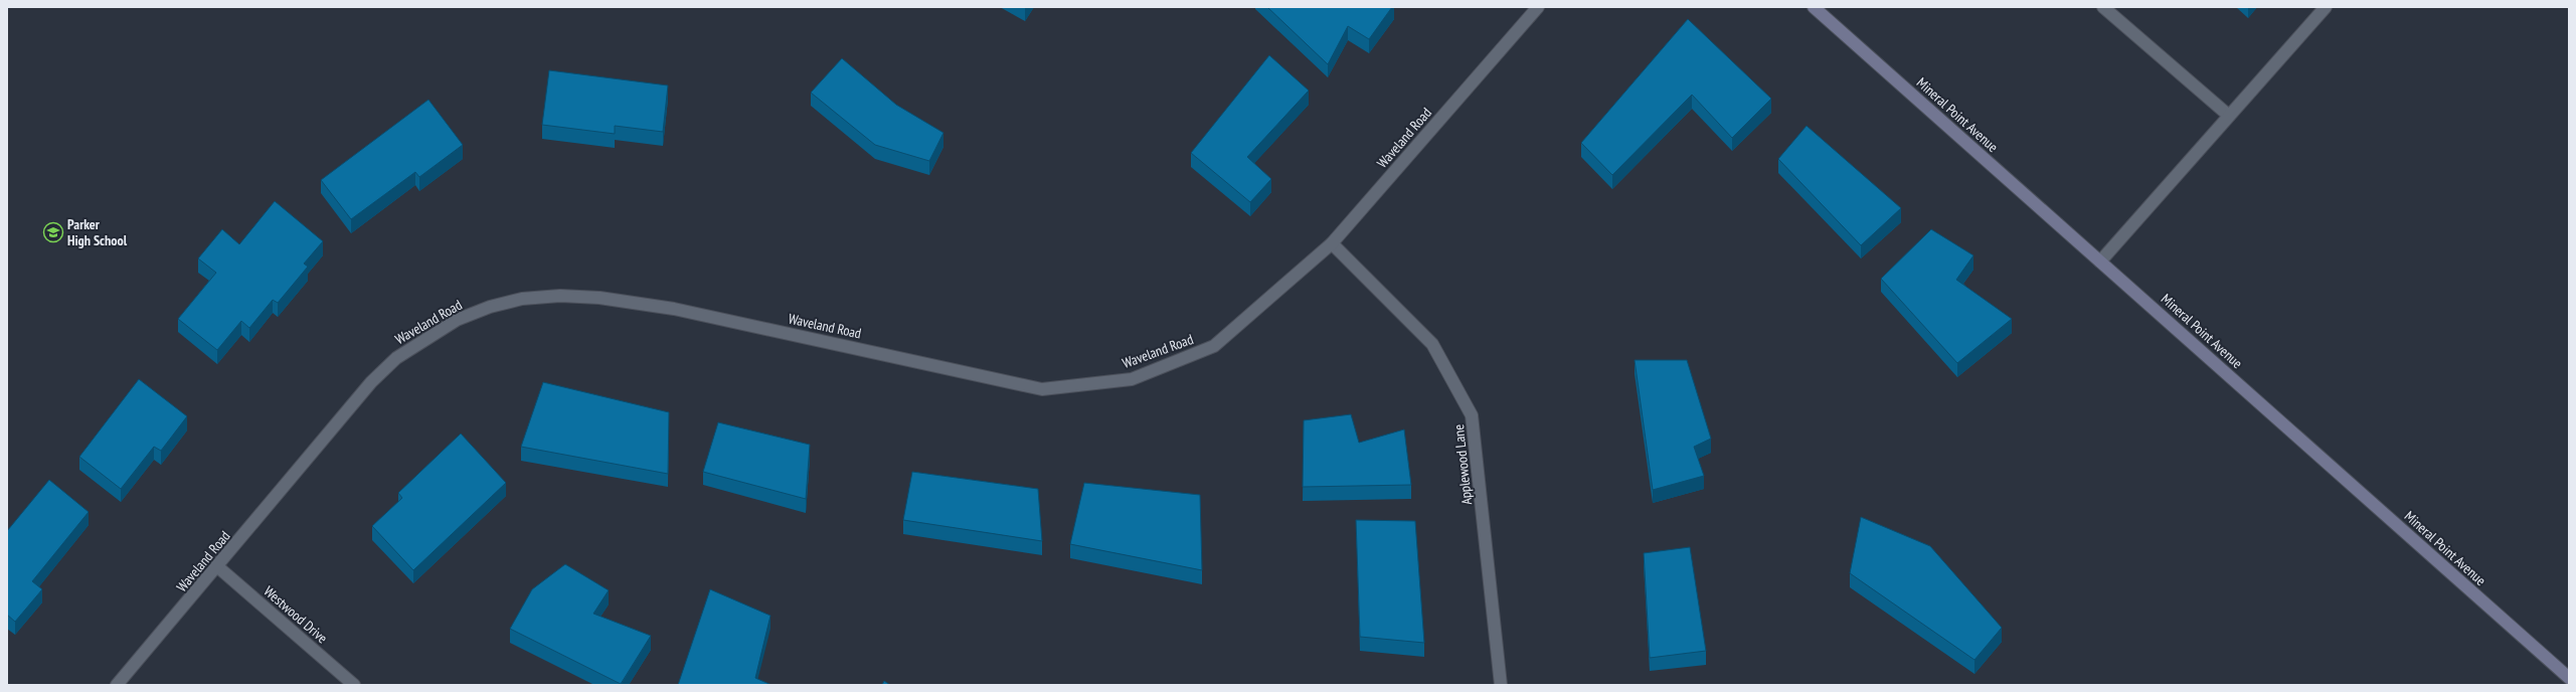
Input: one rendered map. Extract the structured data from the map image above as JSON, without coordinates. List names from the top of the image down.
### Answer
{
  "streets": {
    "street": [
      "Mineral Point Avenue",
      "Waveland Road",
      "Applewood Lane",
      "Westwood Drive"
    ]
  },
  "crossings": [
    ["Waveland Road", "Applewood Lane"],
    ["Waveland Road", "Westwood Drive"]
  ],
  "places": {
    "school or university": ["Parker High School"]
  }
}
